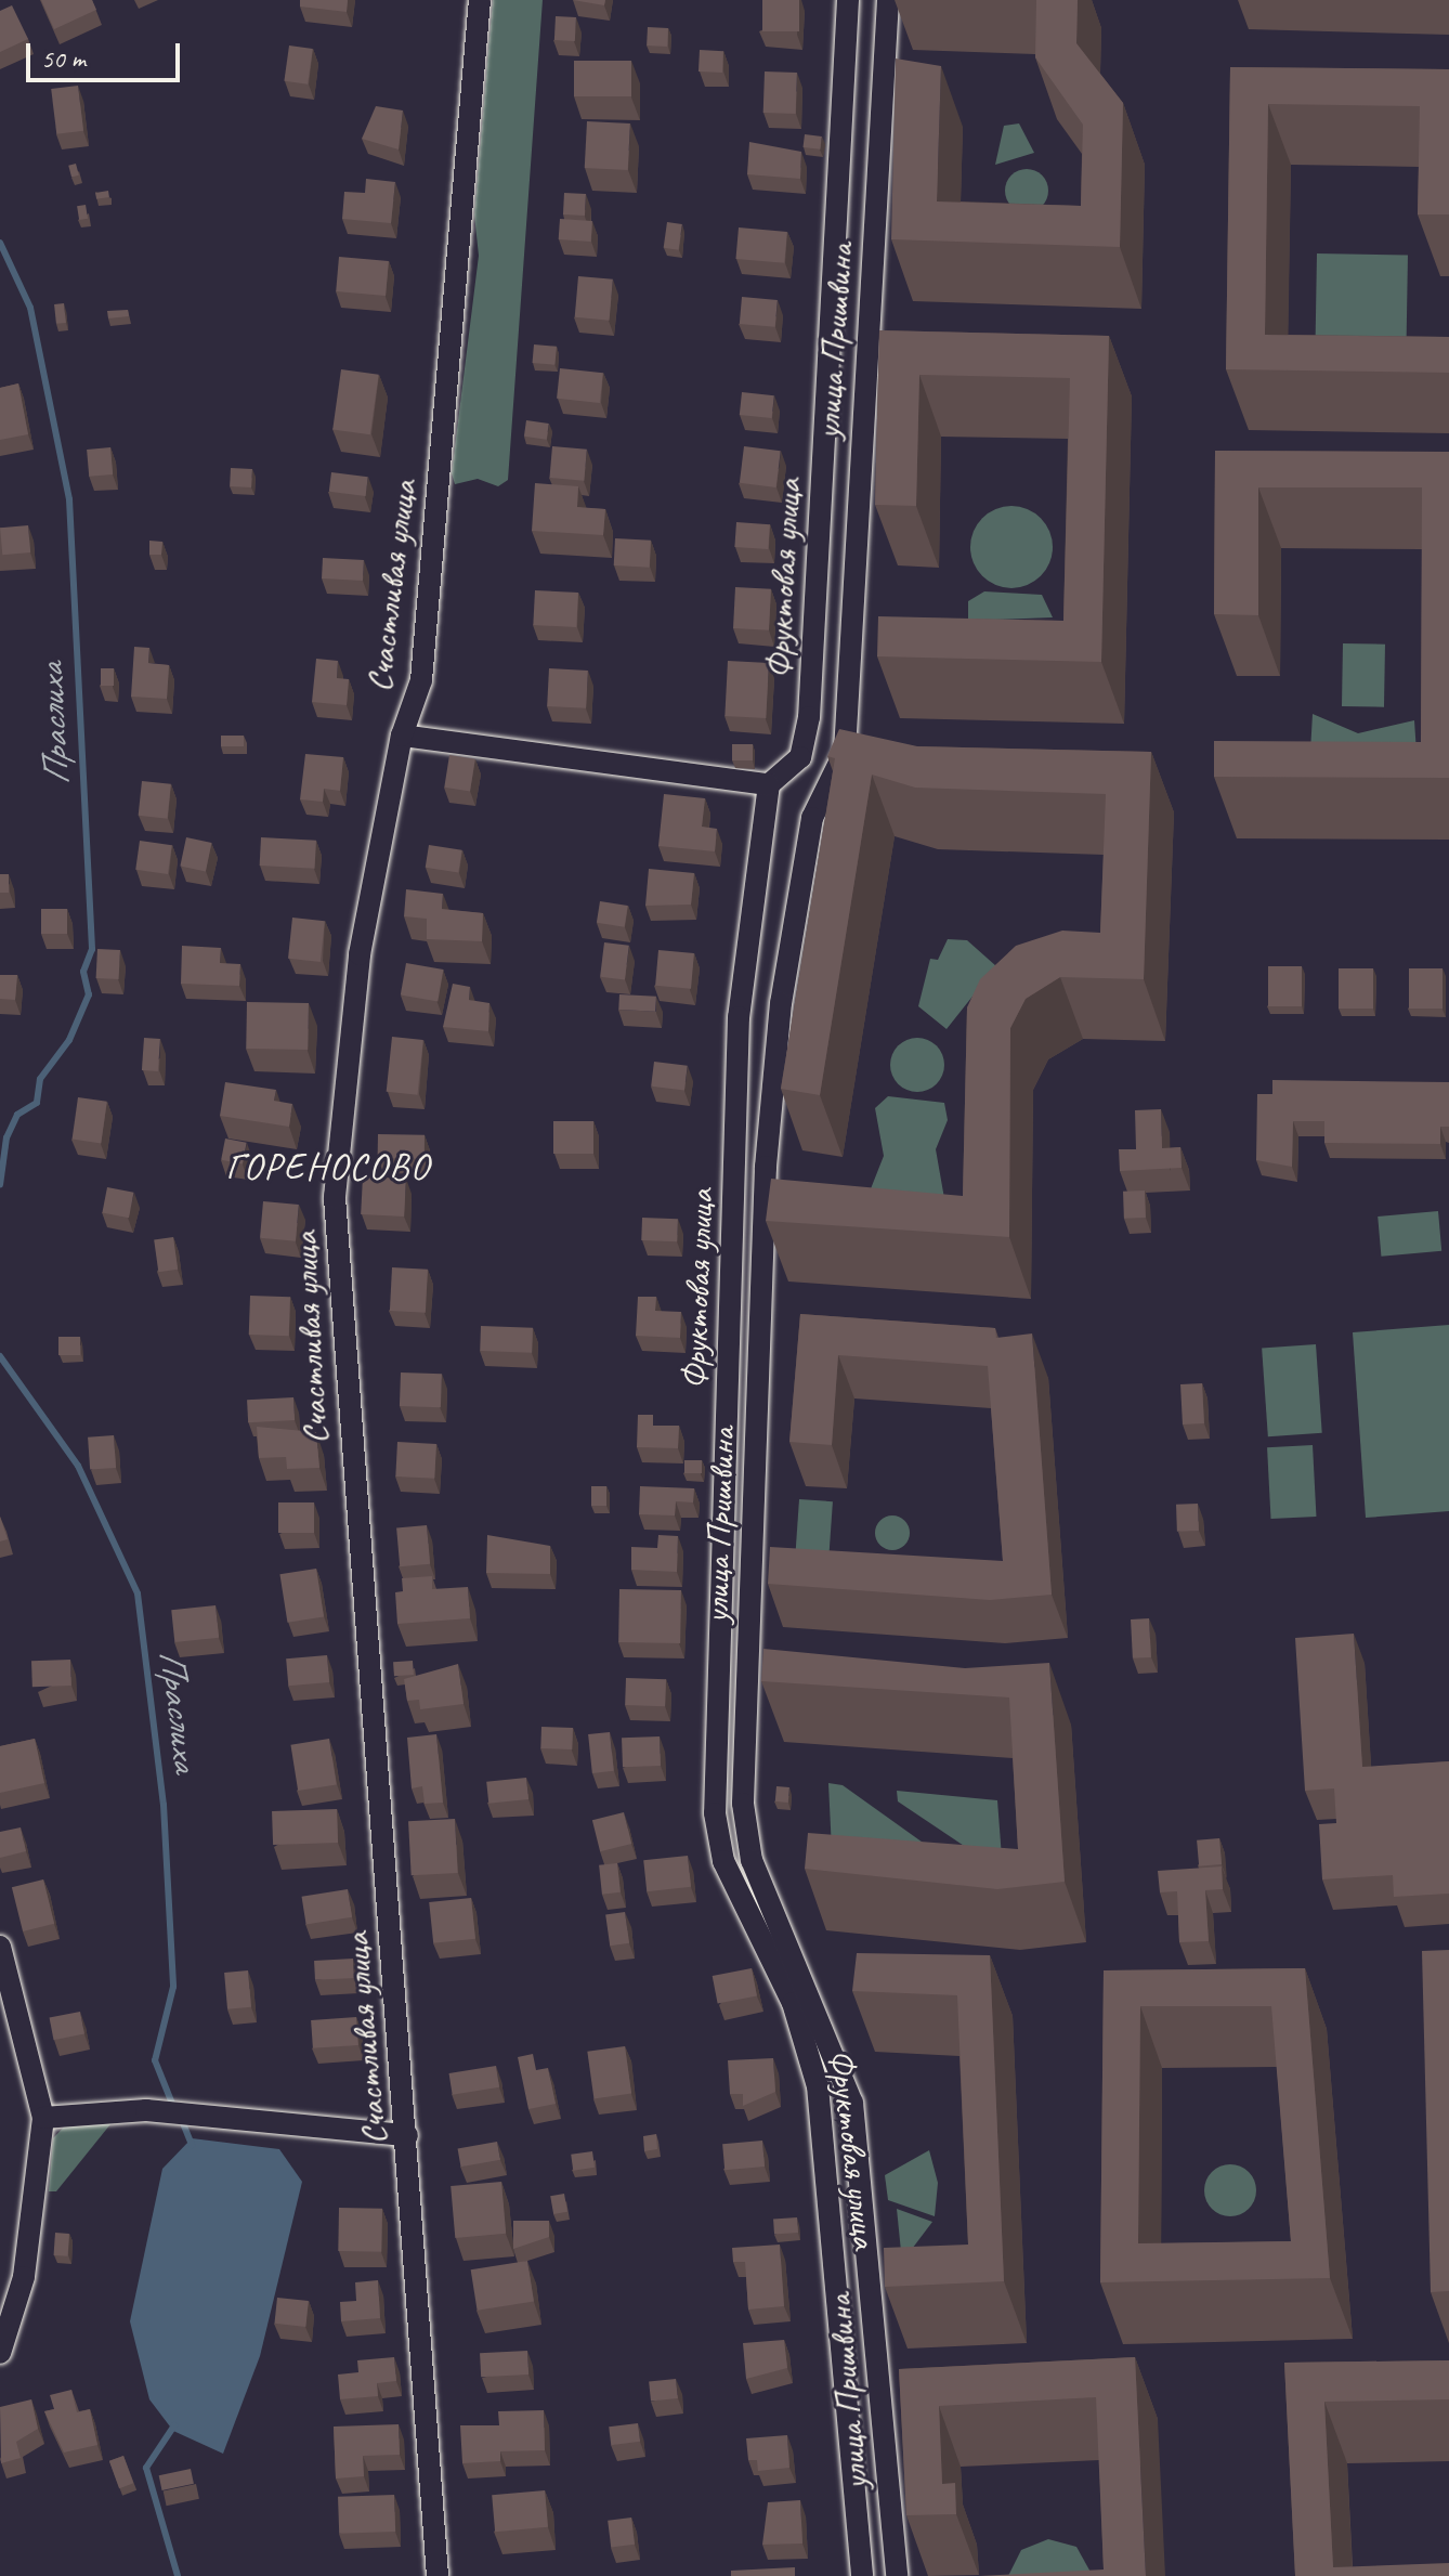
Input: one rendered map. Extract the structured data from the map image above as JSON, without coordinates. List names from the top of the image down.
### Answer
{
  "streets": {
    "street": ["улица Пришвина", "Фруктовая улица", "Счастливая улица"]
  },
  "districts": ["ГОРЕНОСОВО"],
  "water": ["Праслиха"],
  "scale_bar": "50 m"
}
